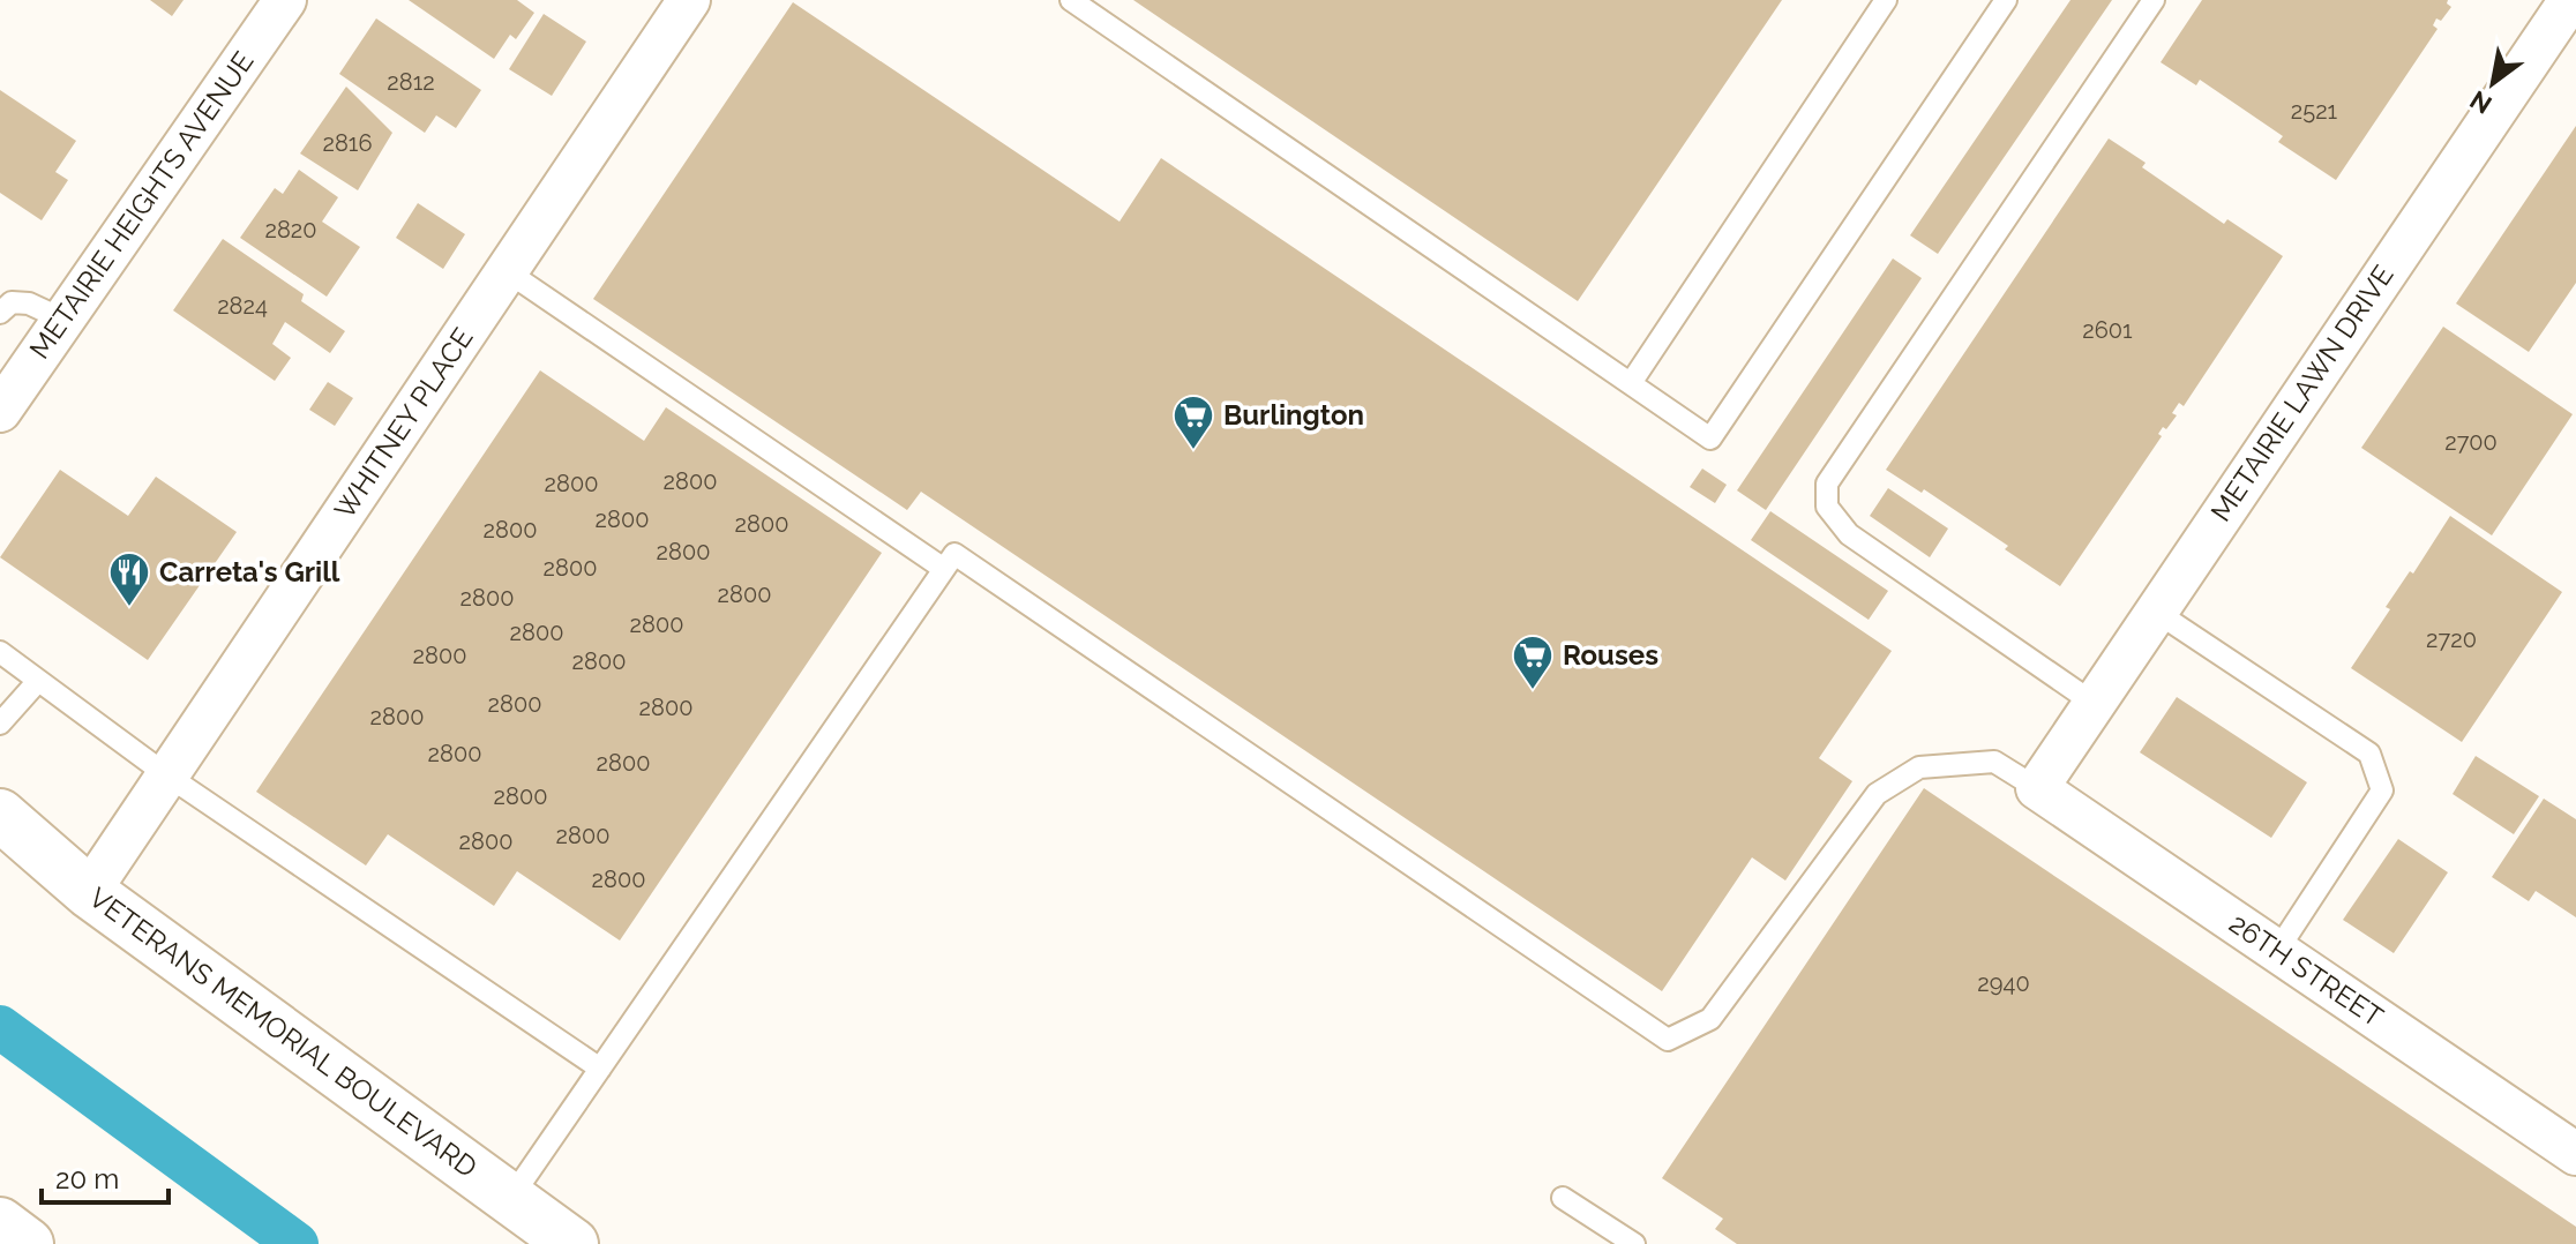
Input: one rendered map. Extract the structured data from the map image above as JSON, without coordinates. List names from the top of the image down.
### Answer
{
  "streets": {
    "main road": ["VETERANS MEMORIAL BOULEVARD"],
    "street": [
      "METAIRIE HEIGHTS AVENUE",
      "METAIRIE LAWN DRIVE",
      "WHITNEY PLACE",
      "26TH STREET"
    ]
  },
  "crossings": [
    ["METAIRIE LAWN DRIVE", "26TH STREET"],
    ["WHITNEY PLACE", "VETERANS MEMORIAL BOULEVARD"]
  ],
  "places": {
    "supermarket": ["Burlington", "Rouses"],
    "restaurant": ["Carreta's Grill"]
  },
  "house_numbers": [
    "2812",
    "2521",
    "2816",
    "2820",
    "2824",
    "2601",
    "2700",
    "2800",
    "2800",
    "2800",
    "2800",
    "2800",
    "2800",
    "2800",
    "2800",
    "2800",
    "2800",
    "2800",
    "2720",
    "2800",
    "2800",
    "2800",
    "2800",
    "2800",
    "2800",
    "2800",
    "2800",
    "2800",
    "2800",
    "2800",
    "2940"
  ],
  "scale_bar": "20 m",
  "north": "bottom left"
}
